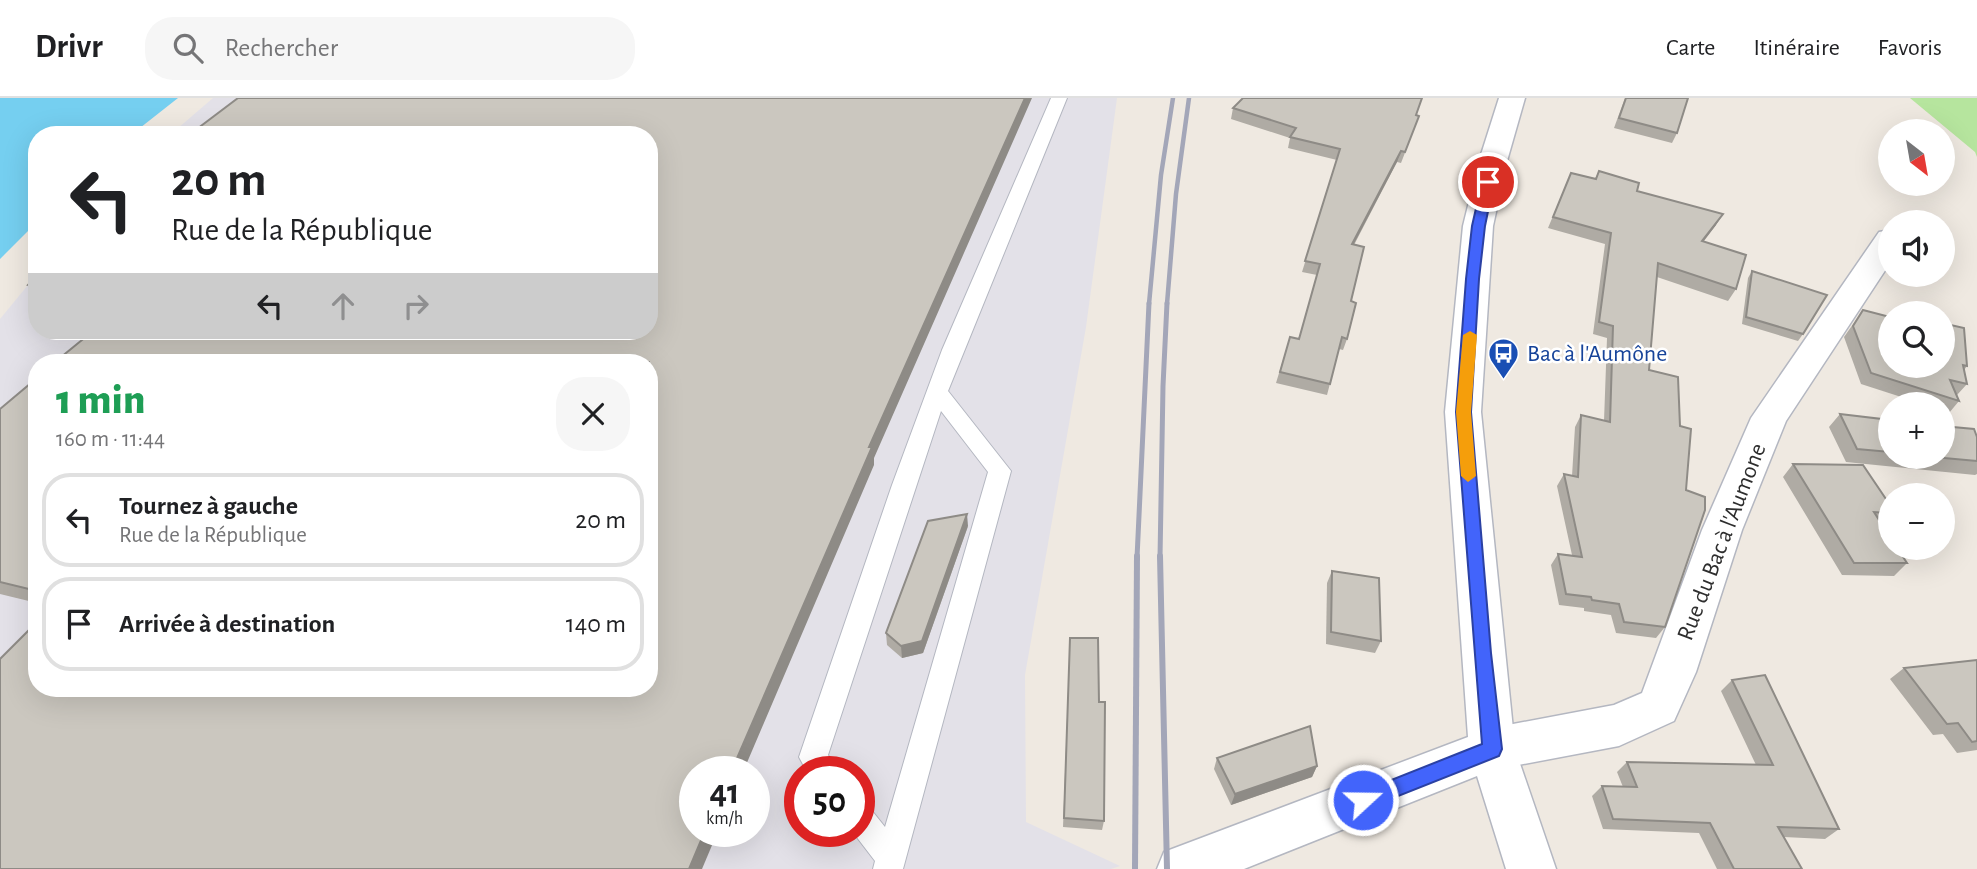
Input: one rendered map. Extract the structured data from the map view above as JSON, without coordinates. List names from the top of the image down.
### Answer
{
  "streets": {
    "main road": ["Rue du Bac à l'Aumone"]
  },
  "places": {
    "bus stop": ["Bac à l'Aumône"]
  },
  "north": "bottom right",
  "page": {
    "header": "Drivr",
    "search": "Rechercher",
    "nav": ["Carte", "Itinéraire", "Favoris"],
    "map_buttons": ["+", "−"],
    "turn": ["20 m", "Rue de la République"],
    "heading": ["1 min", "160 m · 11:44"],
    "list": [
      {
        "name": "Tournez à gauche",
        "note": "Rue de la République",
        "value": "20 m"
      },
      {
        "name": "Arrivée à destination",
        "value": "140 m"
      }
    ],
    "speed": "41 km/h",
    "limit": "50"
  }
}
